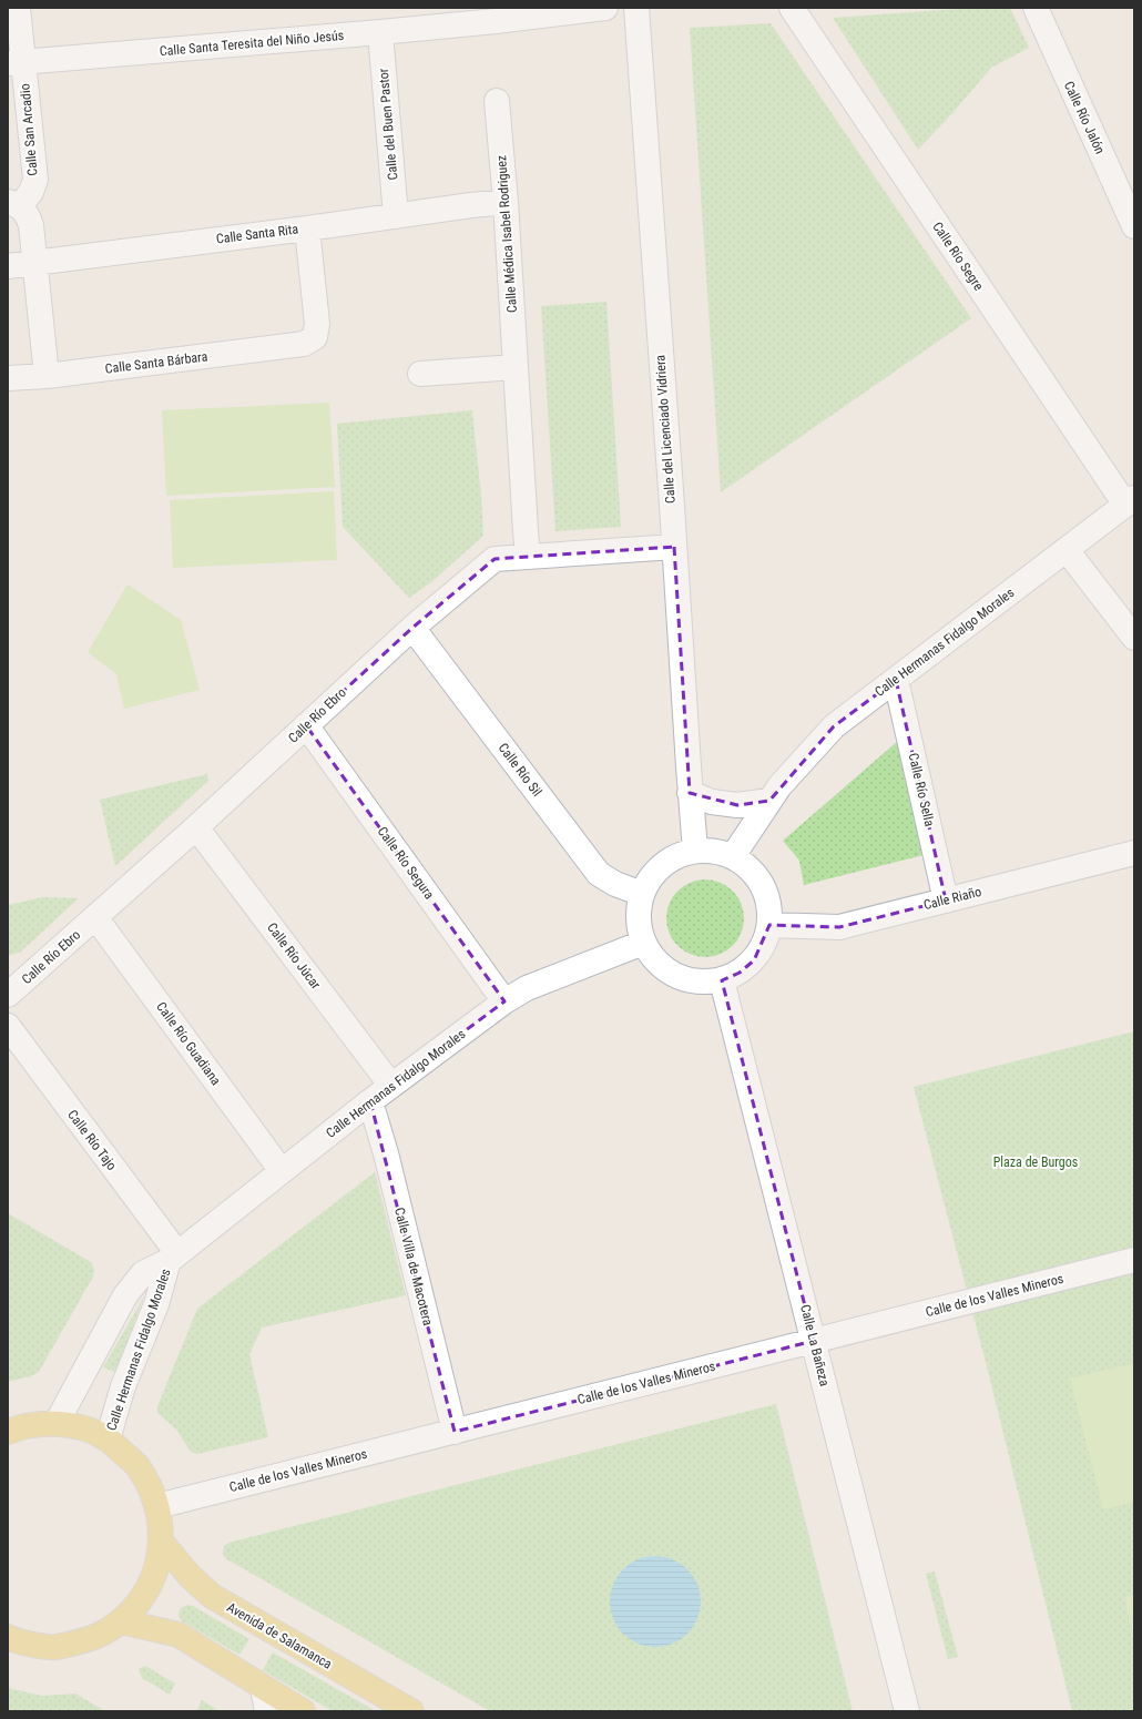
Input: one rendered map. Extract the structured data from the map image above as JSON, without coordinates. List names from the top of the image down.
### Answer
{
  "streets": {
    "main road": ["Avenida de Salamanca"],
    "street": [
      "Calle Santa Teresita del Niño Jesús",
      "Calle Río Jalón",
      "Calle del Buen Pastor",
      "Calle San Arcadio",
      "Calle Santa Rita",
      "Calle Médica Isabel Rodriguez",
      "Calle Río Segre",
      "Calle Santa Bárbara",
      "Calle del Licenciado Vidriera",
      "Calle Hermanas Fidalgo Morales",
      "Calle Río Ebro",
      "Calle Río Sil",
      "Calle Río Sella",
      "Calle Río Segura",
      "Calle Riaño",
      "Calle Río Júcar",
      "Calle Río Guadiana",
      "Calle Río Tajo",
      "Calle Villa de Macotera",
      "Calle de los Valles Mineros",
      "Calle La Bañeza"
    ]
  },
  "crossings": [
    ["Calle Santa Teresita del Niño Jesús", "Calle del Buen Pastor"],
    ["Calle Santa Teresita del Niño Jesús", "Calle San Arcadio"],
    ["Calle del Buen Pastor", "Calle Santa Rita"],
    ["Calle San Arcadio", "Calle Santa Rita"],
    ["Calle San Arcadio", "Calle Santa Bárbara"],
    ["Calle Santa Rita", "Calle Médica Isabel Rodriguez"],
    ["Calle Santa Rita", "Calle Santa Bárbara"],
    ["Calle Médica Isabel Rodriguez", "Calle Río Ebro"],
    ["Calle Río Segre", "Calle Hermanas Fidalgo Morales"],
    ["Calle del Licenciado Vidriera", "Calle Hermanas Fidalgo Morales"],
    ["Calle del Licenciado Vidriera", "Calle Río Ebro"],
    ["Calle del Licenciado Vidriera", "Calle Río Sil"],
    ["Calle del Licenciado Vidriera", "Calle Riaño"],
    ["Calle del Licenciado Vidriera", "Calle La Bañeza"],
    ["Calle Hermanas Fidalgo Morales", "Calle Río Sil"],
    ["Calle Hermanas Fidalgo Morales", "Calle Río Sella"],
    ["Calle Hermanas Fidalgo Morales", "Calle Río Segura"],
    ["Calle Hermanas Fidalgo Morales", "Calle Riaño"],
    ["Calle Hermanas Fidalgo Morales", "Calle Río Júcar"],
    ["Calle Hermanas Fidalgo Morales", "Calle Río Guadiana"],
    ["Calle Hermanas Fidalgo Morales", "Calle Río Tajo"],
    ["Calle Hermanas Fidalgo Morales", "Calle Villa de Macotera"],
    ["Calle Hermanas Fidalgo Morales", "Calle La Bañeza"],
    ["Calle Río Ebro", "Calle Río Sil"],
    ["Calle Río Ebro", "Calle Río Segura"],
    ["Calle Río Ebro", "Calle Río Júcar"],
    ["Calle Río Ebro", "Calle Río Guadiana"],
    ["Calle Río Sil", "Calle Riaño"],
    ["Calle Río Sil", "Calle La Bañeza"],
    ["Calle Río Sella", "Calle Riaño"],
    ["Calle Riaño", "Calle La Bañeza"],
    ["Calle Villa de Macotera", "Calle de los Valles Mineros"],
    ["Calle de los Valles Mineros", "Calle La Bañeza"]
  ],
  "parks": ["Plaza de Burgos"]
}
